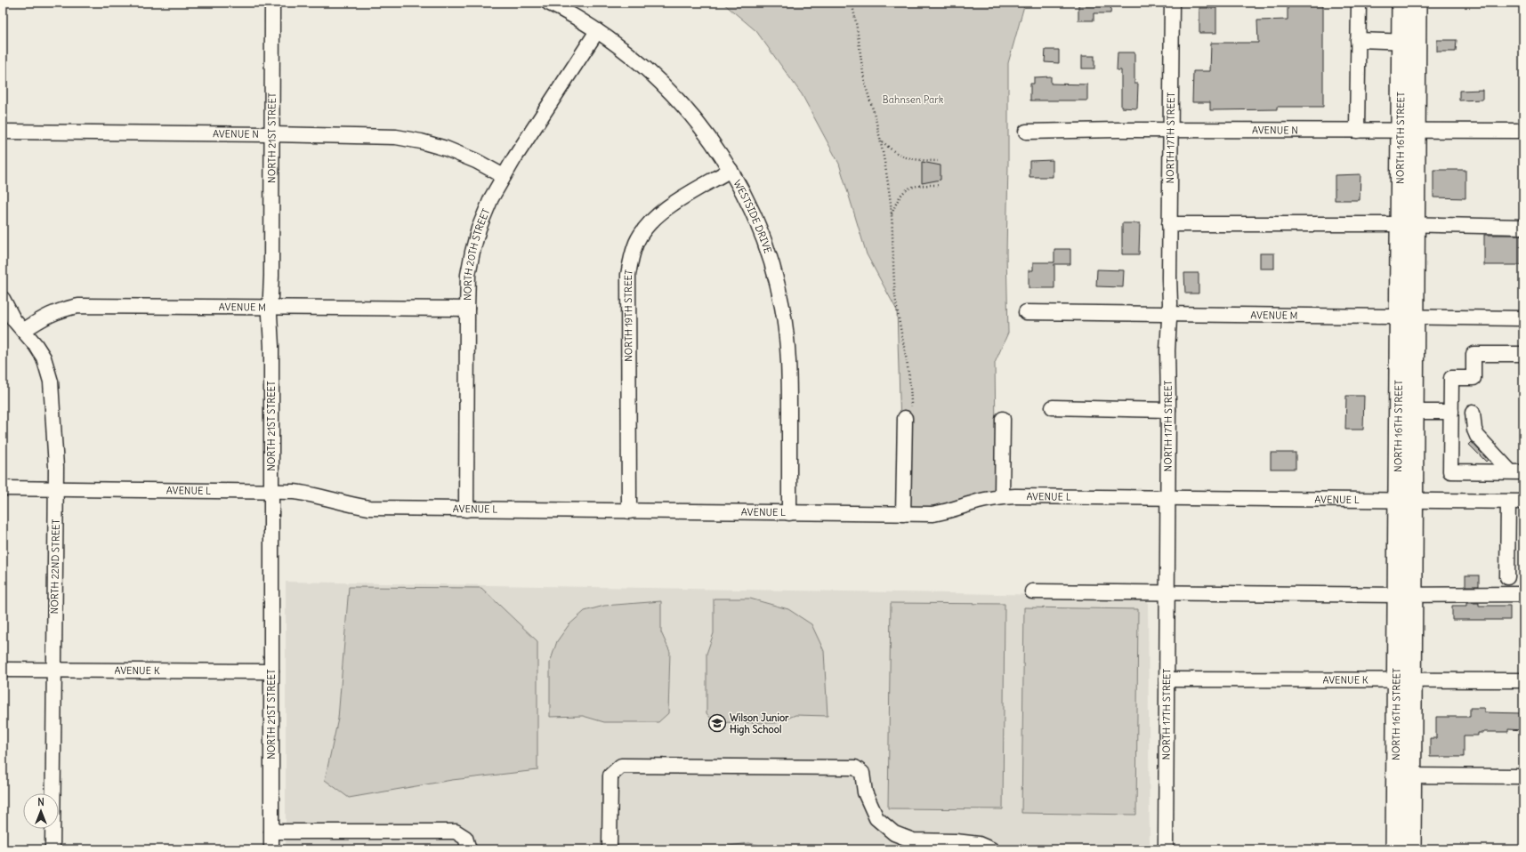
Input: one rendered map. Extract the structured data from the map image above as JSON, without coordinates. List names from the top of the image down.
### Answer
{
  "streets": {
    "main road": ["NORTH 16TH STREET"],
    "street": [
      "AVENUE N",
      "NORTH 21ST STREET",
      "NORTH 17TH STREET",
      "WESTSIDE DRIVE",
      "NORTH 20TH STREET",
      "AVENUE M",
      "NORTH 19TH STREET",
      "AVENUE L",
      "NORTH 22ND STREET",
      "AVENUE K"
    ]
  },
  "crossings": [
    ["AVENUE N", "NORTH 21ST STREET"],
    ["AVENUE N", "NORTH 17TH STREET"],
    ["AVENUE N", "NORTH 16TH STREET"],
    ["AVENUE N", "NORTH 20TH STREET"],
    ["NORTH 21ST STREET", "AVENUE M"],
    ["NORTH 21ST STREET", "AVENUE L"],
    ["NORTH 21ST STREET", "AVENUE K"],
    ["NORTH 17TH STREET", "AVENUE M"],
    ["NORTH 17TH STREET", "AVENUE L"],
    ["NORTH 17TH STREET", "AVENUE K"],
    ["NORTH 16TH STREET", "AVENUE M"],
    ["NORTH 16TH STREET", "AVENUE L"],
    ["NORTH 16TH STREET", "AVENUE K"],
    ["WESTSIDE DRIVE", "NORTH 20TH STREET"],
    ["WESTSIDE DRIVE", "NORTH 19TH STREET"],
    ["WESTSIDE DRIVE", "AVENUE L"],
    ["NORTH 20TH STREET", "AVENUE M"],
    ["NORTH 20TH STREET", "AVENUE L"],
    ["AVENUE M", "NORTH 22ND STREET"],
    ["NORTH 19TH STREET", "AVENUE L"],
    ["AVENUE L", "NORTH 22ND STREET"],
    ["NORTH 22ND STREET", "AVENUE K"]
  ],
  "parks": ["Bahnsen Park"],
  "places": {
    "school or university": ["Wilson Junior High School"]
  },
  "north": "top"
}
